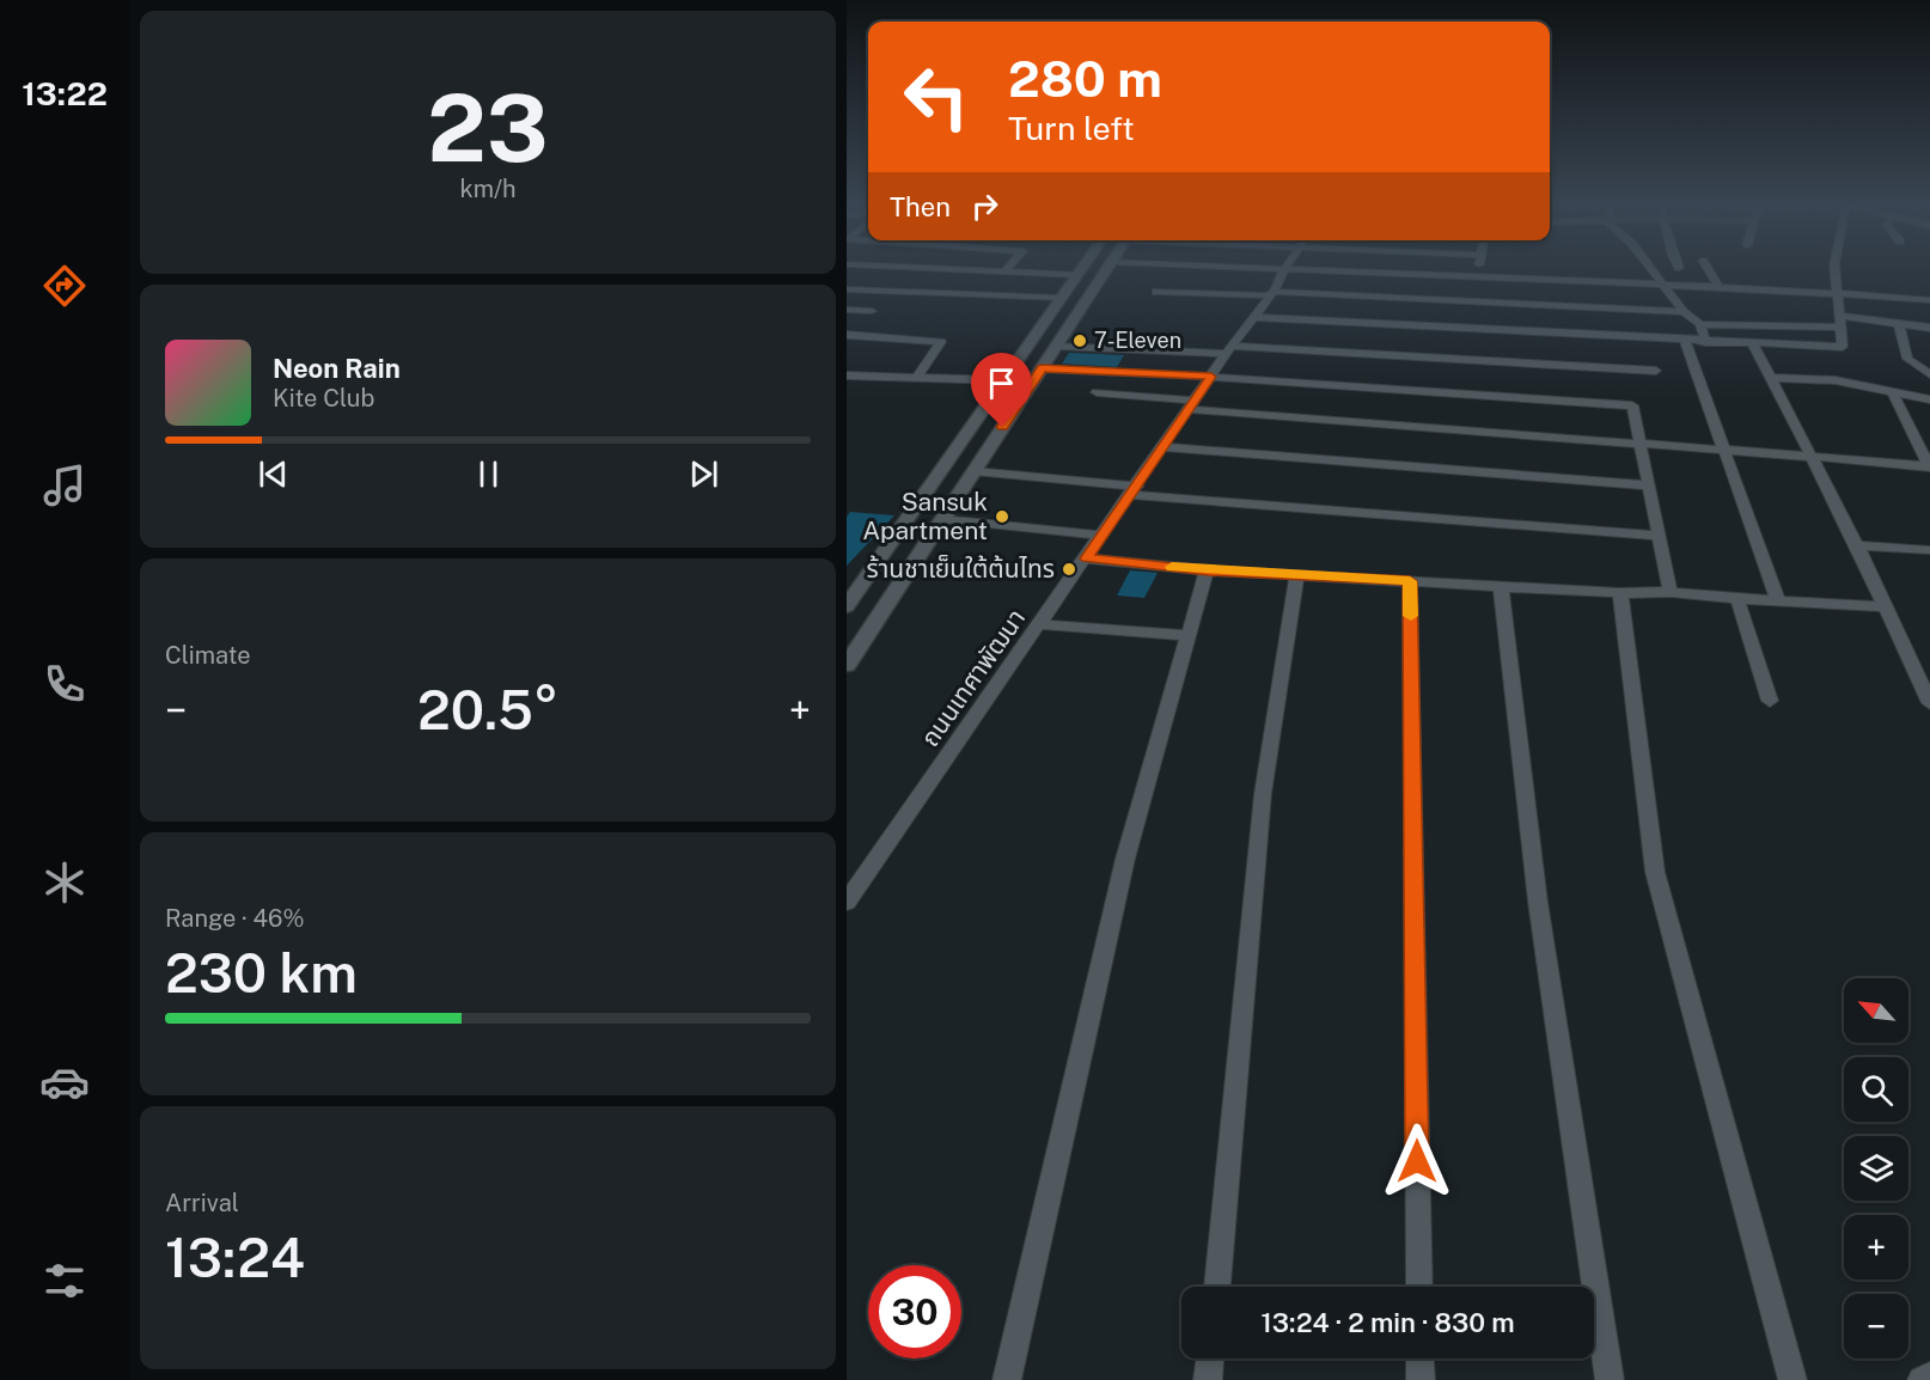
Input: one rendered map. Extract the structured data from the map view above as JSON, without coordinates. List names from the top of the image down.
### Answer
{
  "streets": {
    "street": ["ถนนเทศาพัฒนา"]
  },
  "places": ["7-Eleven", "Sansuk Apartment", "ร้านชาเย็นใต้ต้นไทร"],
  "north": "top left",
  "page": {
    "tabs": "13:22",
    "tile": [
      ["23", "km/h"],
      "Climate",
      ["Range · 46%", "230 km"],
      ["Arrival", "13:24"]
    ],
    "turn": ["280 m", "Turn left"],
    "then": "Then",
    "song": ["Neon Rain", "Kite Club"],
    "heat": ["−", "20.5°", "+"],
    "map_buttons": ["+", "−"],
    "limit": "30",
    "trip": "13:24 · 2 min · 830 m"
  }
}
